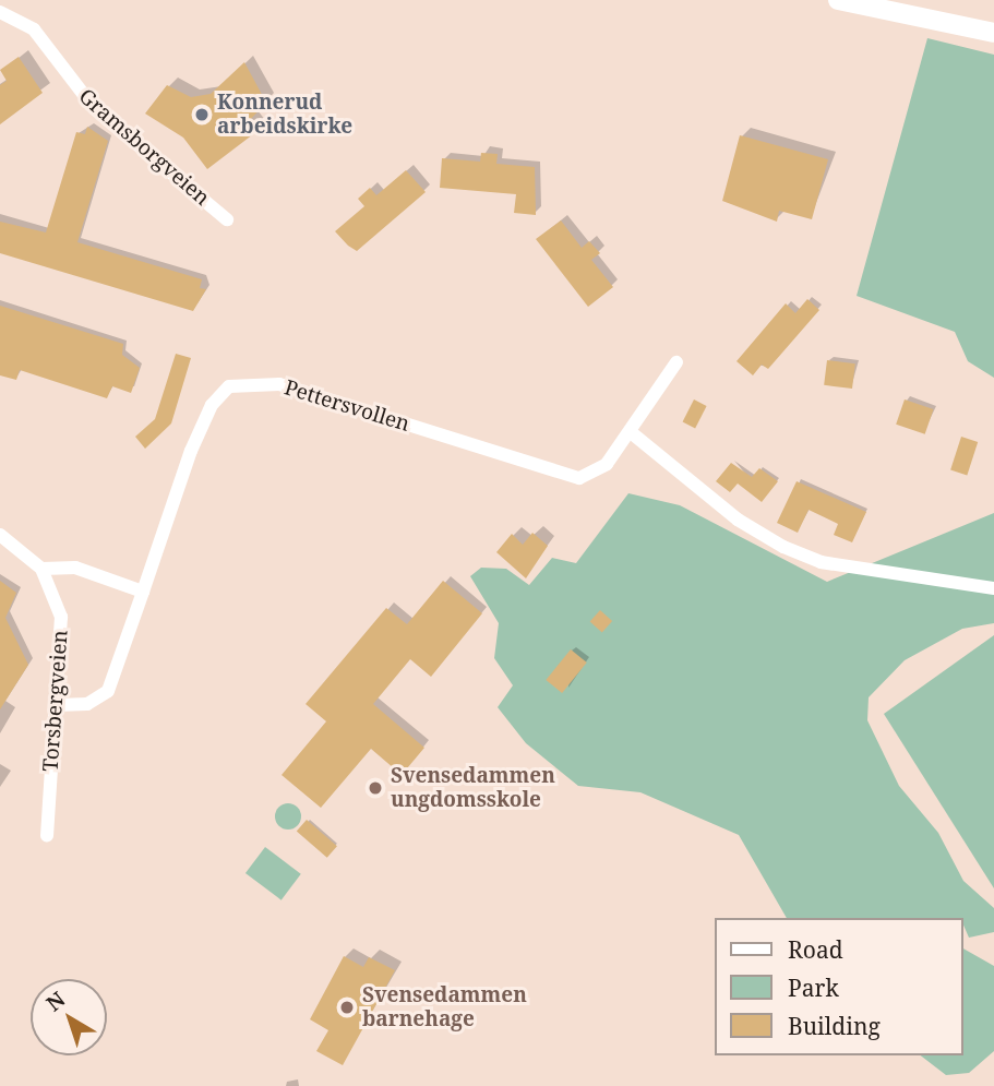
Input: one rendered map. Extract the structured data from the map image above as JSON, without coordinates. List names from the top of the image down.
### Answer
{
  "streets": {
    "street": ["Gramsborgveien", "Pettersvollen", "Torsbergveien"]
  },
  "crossings": [
    ["Pettersvollen", "Torsbergveien"]
  ],
  "places": ["Konnerud arbeidskirke", "Svensedammen ungdomsskole", "Svensedammen barnehage"],
  "legend": ["Road", "Park", "Building"],
  "north": "top left"
}
